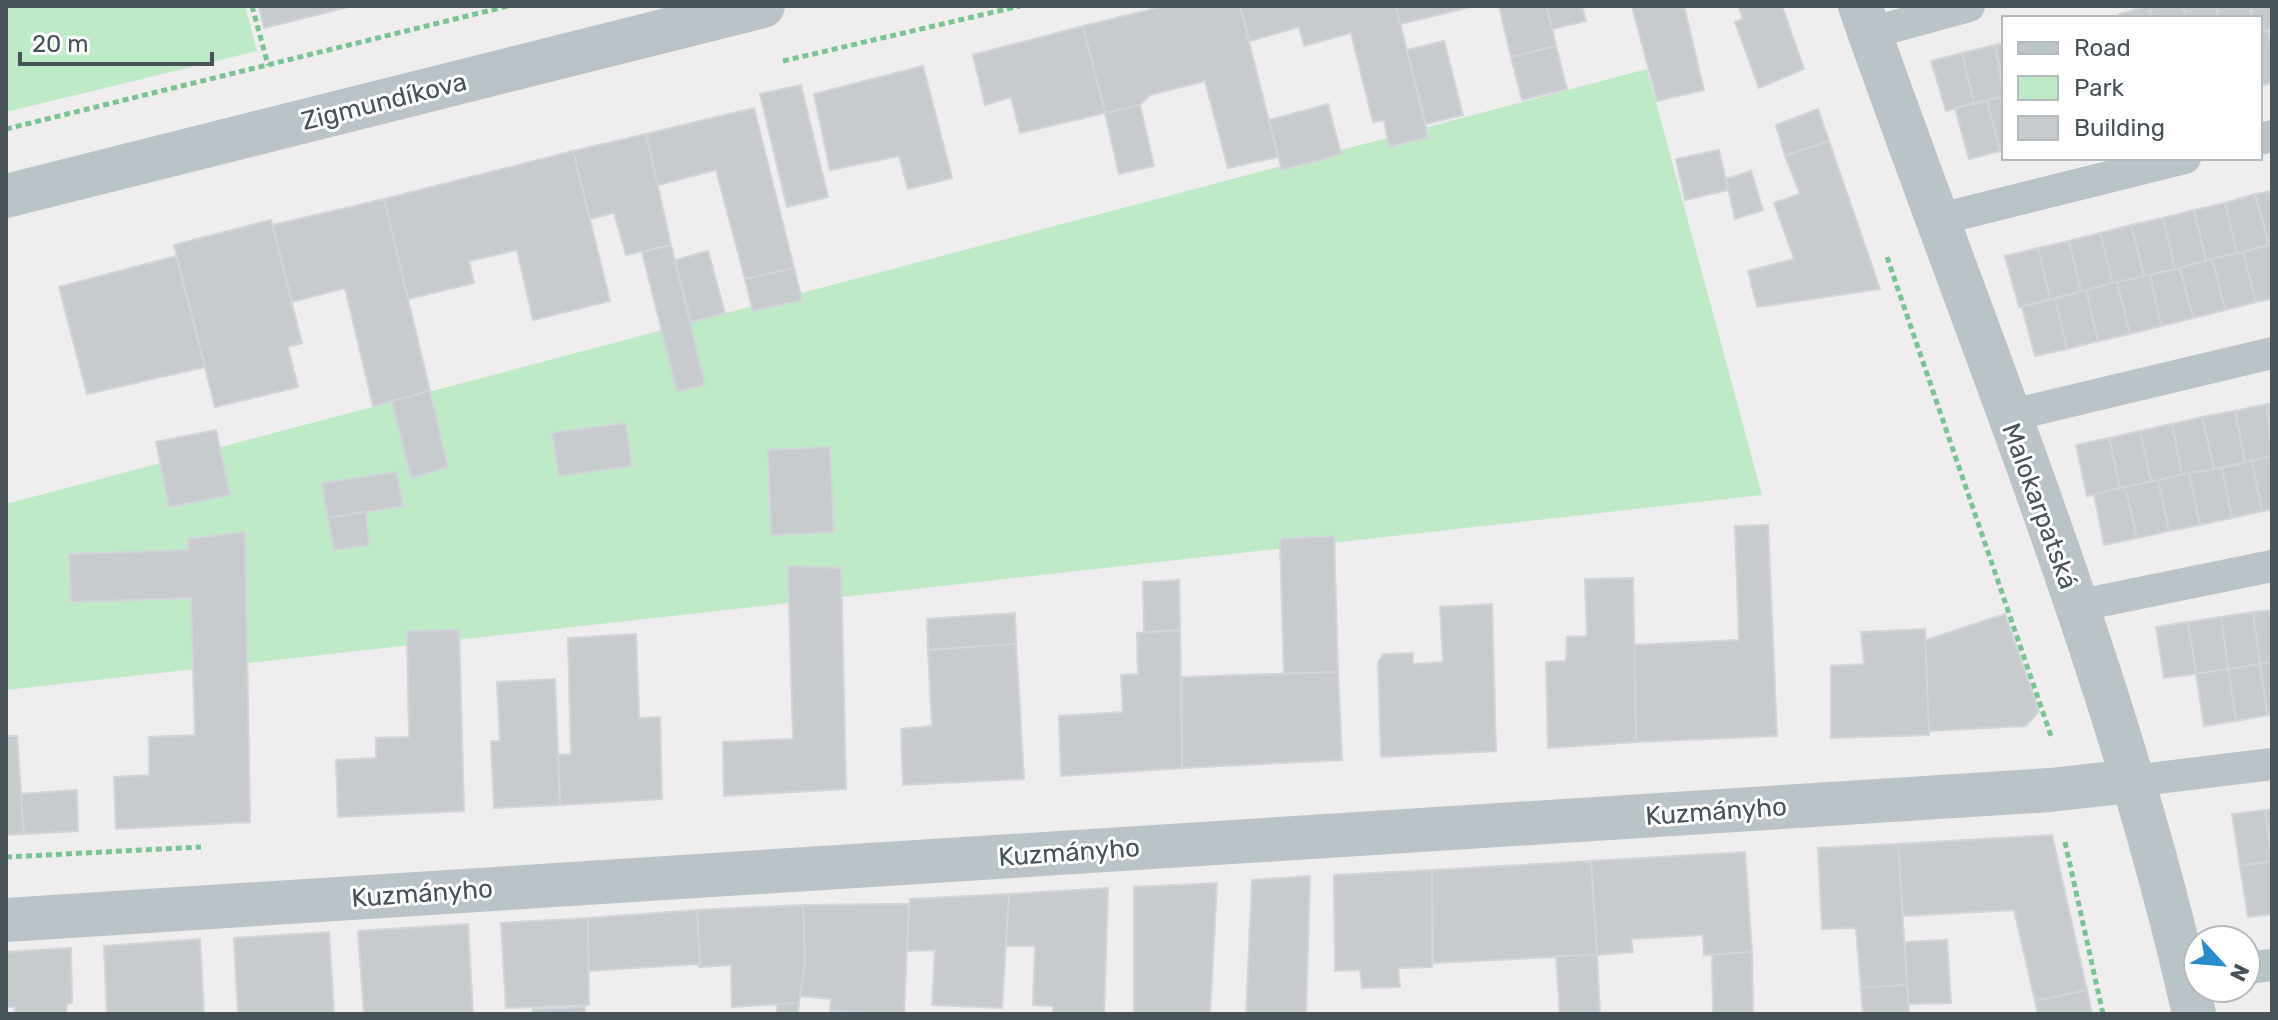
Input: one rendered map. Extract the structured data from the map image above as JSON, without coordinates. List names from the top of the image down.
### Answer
{
  "streets": {
    "street": ["Zigmundíkova", "Malokarpatská", "Kuzmányho"]
  },
  "crossings": [
    ["Malokarpatská", "Kuzmányho"]
  ],
  "legend": ["Road", "Park", "Building"],
  "scale_bar": "20 m",
  "north": "bottom right"
}
